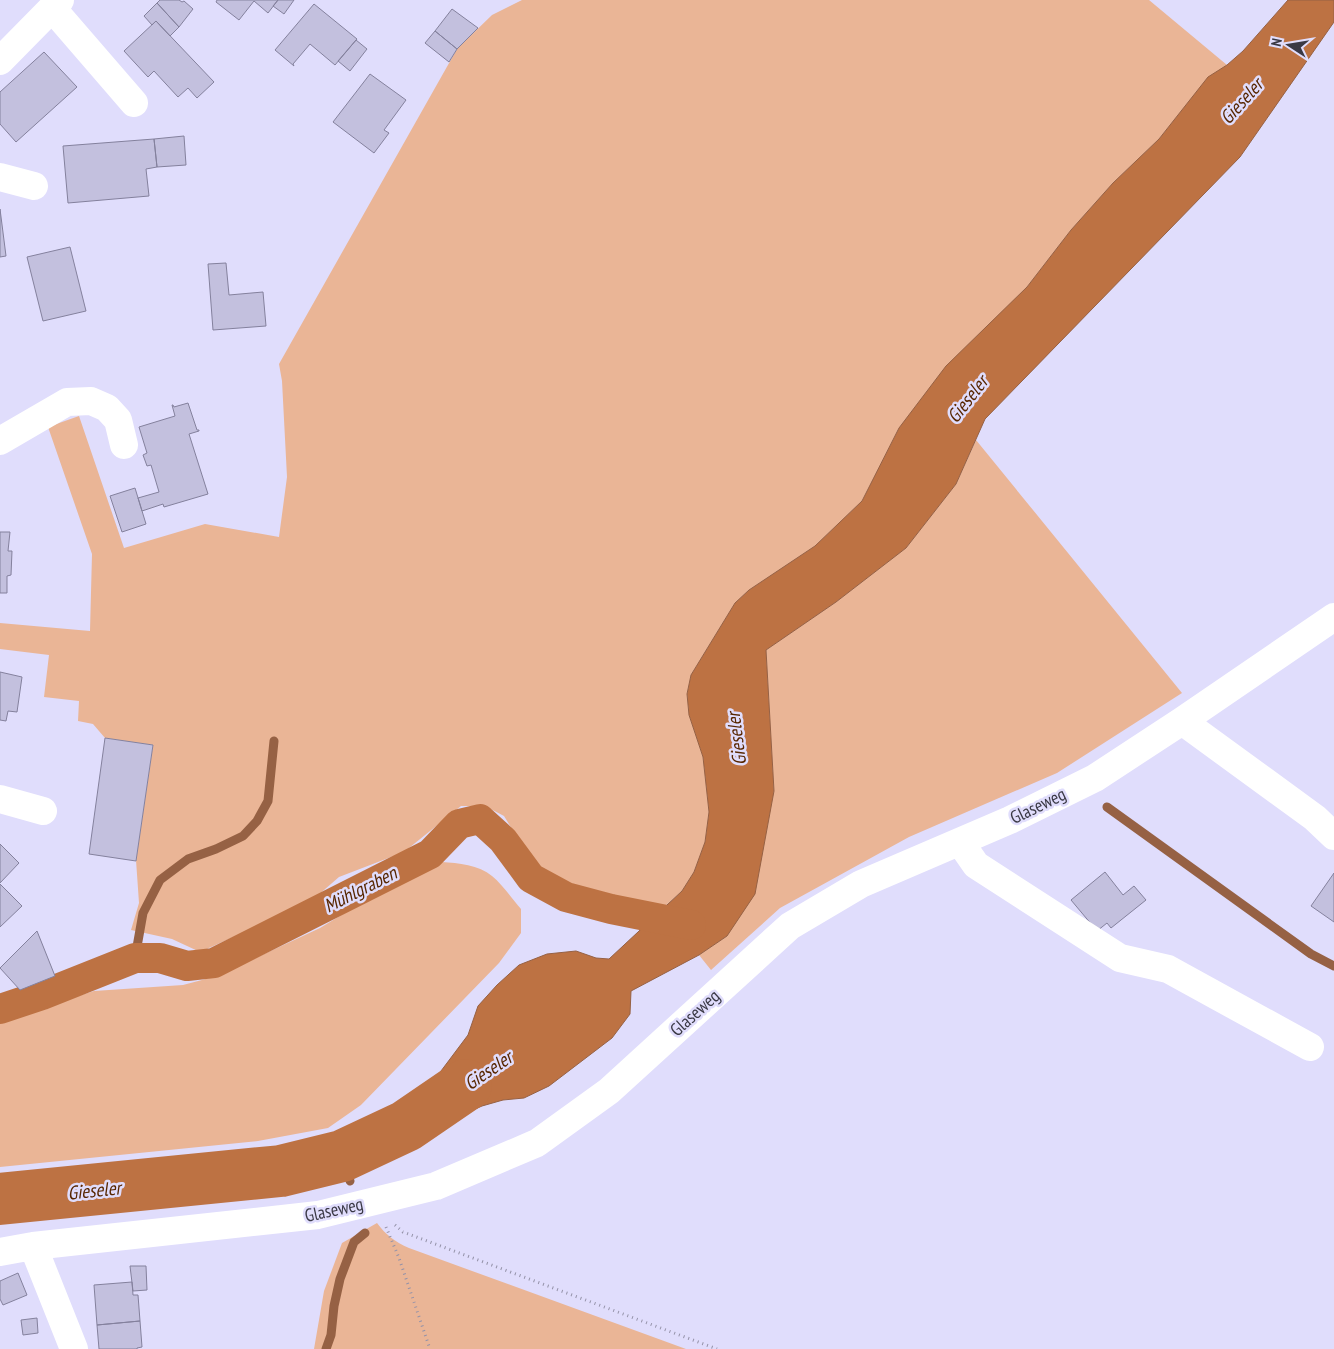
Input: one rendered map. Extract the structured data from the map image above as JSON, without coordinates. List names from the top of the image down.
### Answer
{
  "streets": {
    "street": ["Glaseweg"]
  },
  "water": ["Gieseler", "Mühlgraben"],
  "north": "left"
}
